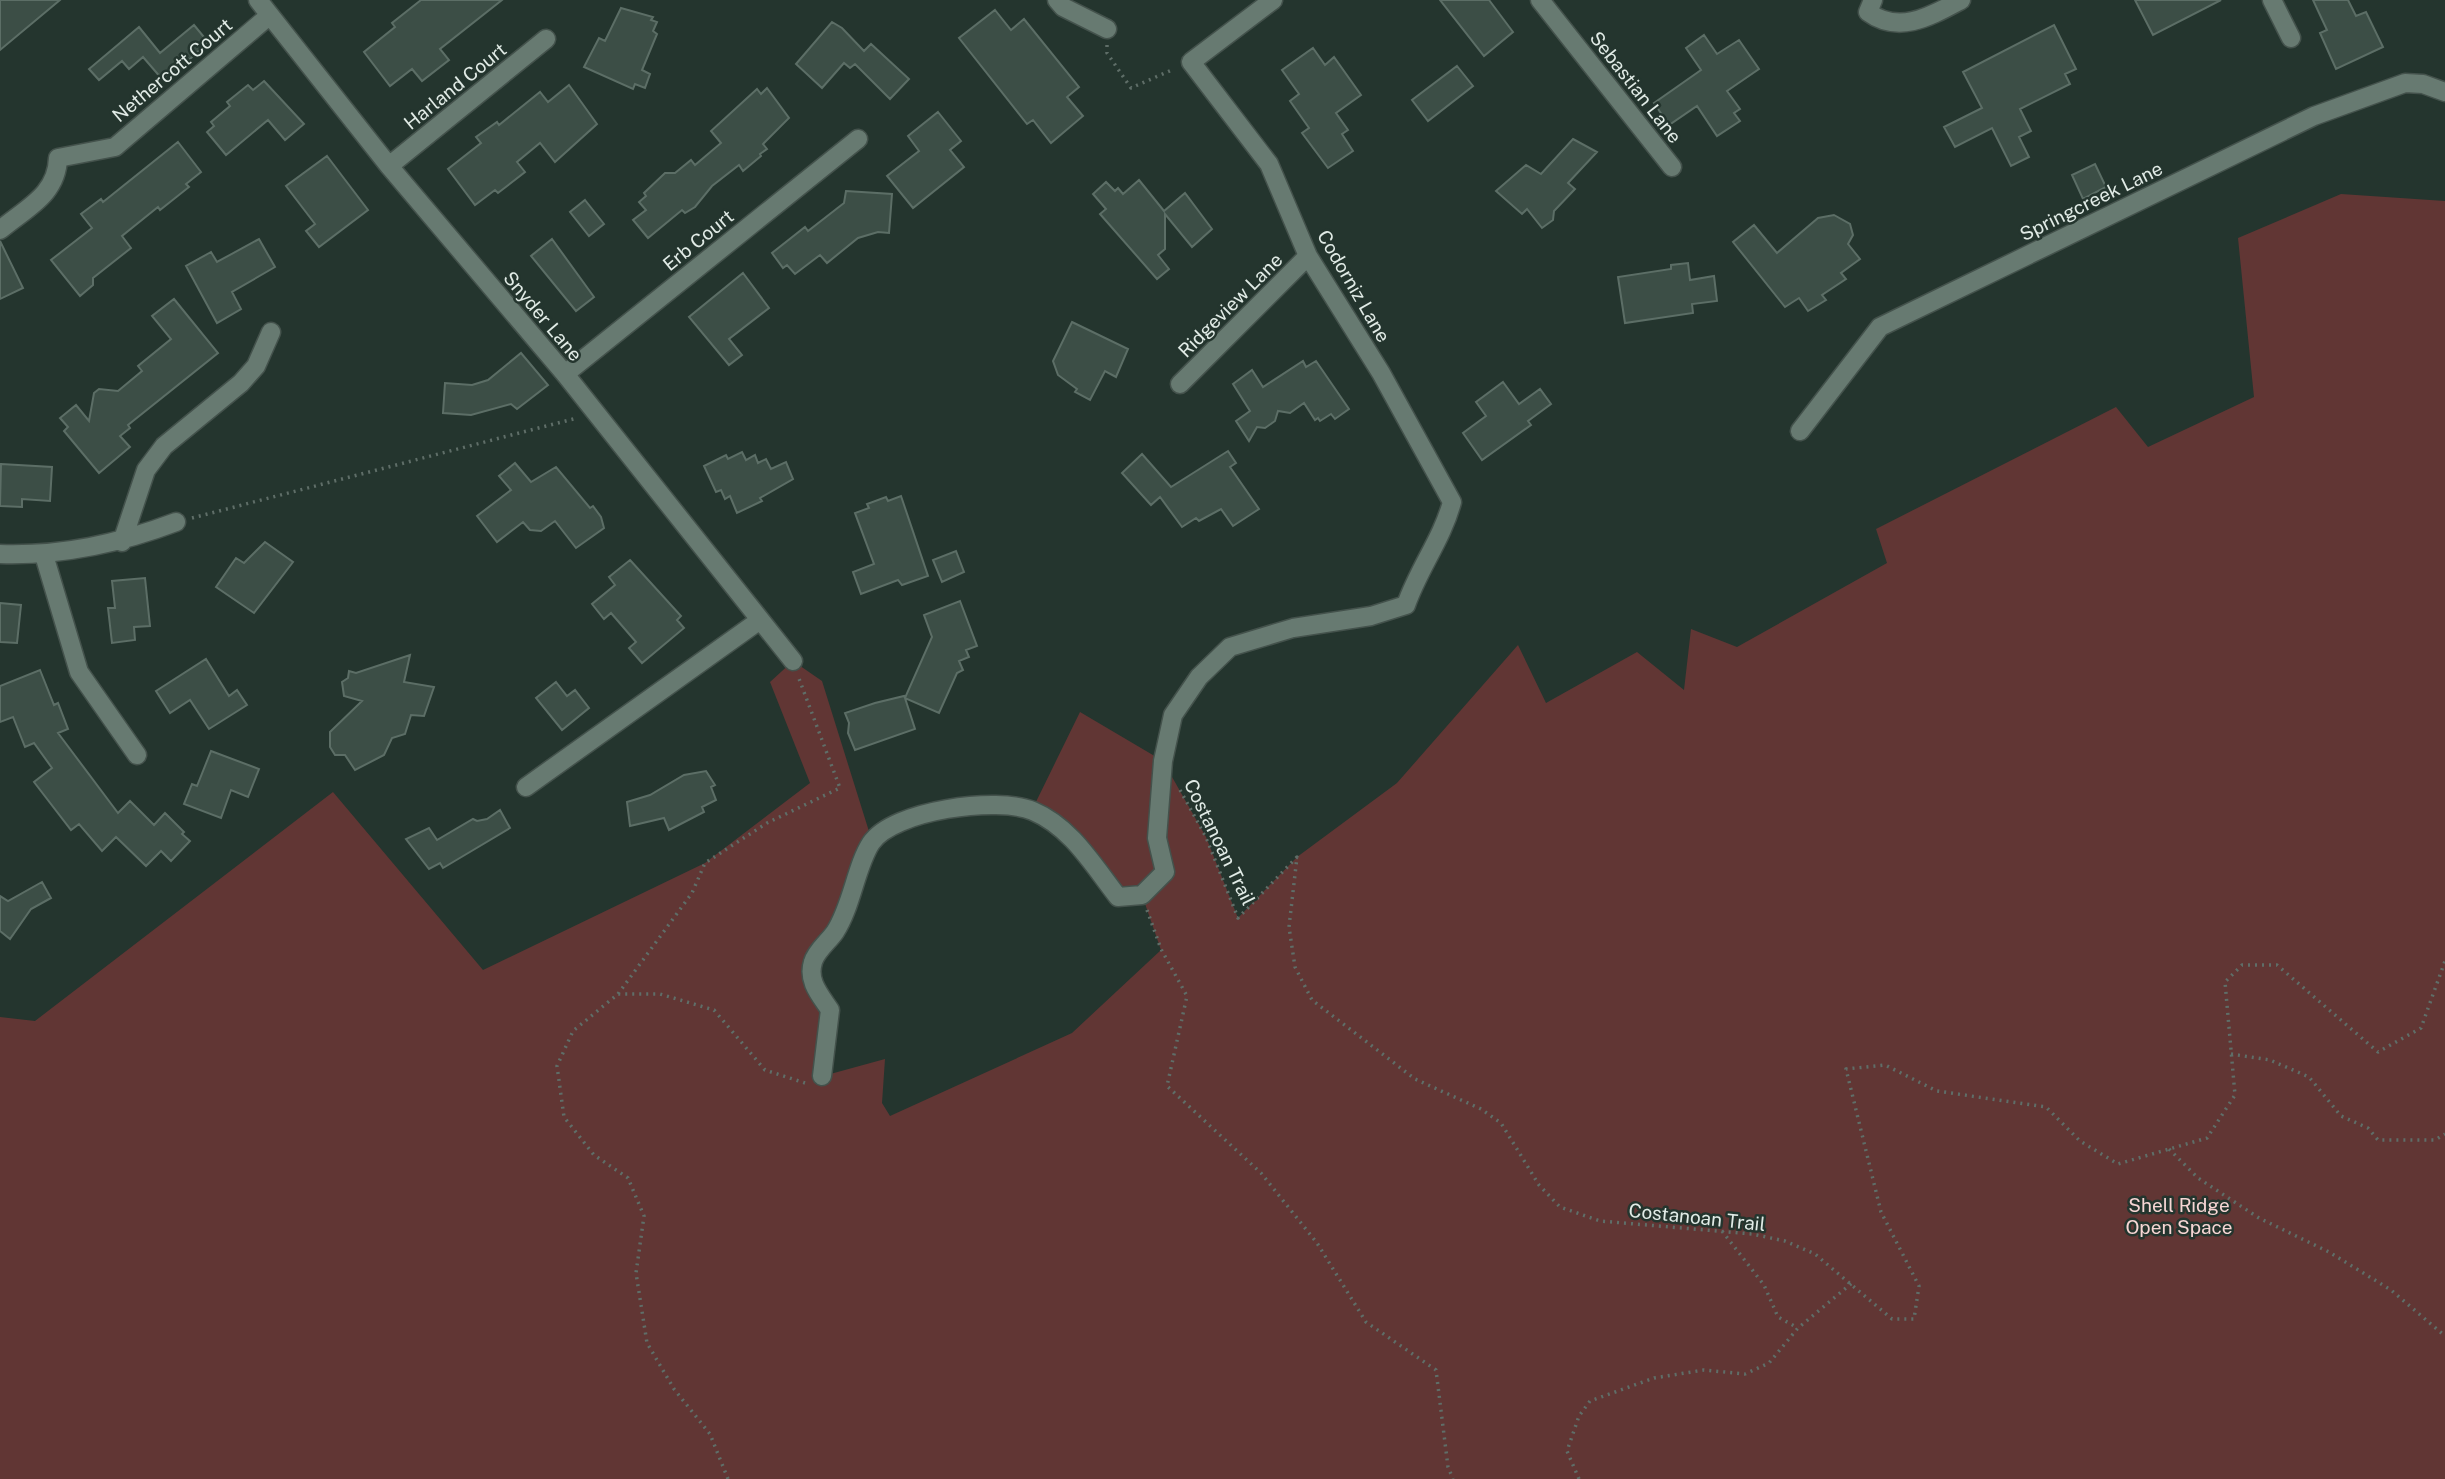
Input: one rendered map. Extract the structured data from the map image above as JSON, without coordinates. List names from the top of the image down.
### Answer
{
  "streets": {
    "street": [
      "Nethercott Court",
      "Harland Court",
      "Sebastian Lane",
      "Springcreek Lane",
      "Erb Court",
      "Codorniz Lane",
      "Ridgeview Lane",
      "Snyder Lane"
    ],
    "path": ["Costanoan Trail"]
  },
  "crossings": [
    ["Nethercott Court", "Snyder Lane"],
    ["Harland Court", "Snyder Lane"],
    ["Erb Court", "Snyder Lane"],
    ["Codorniz Lane", "Ridgeview Lane"],
    ["Codorniz Lane", "Costanoan Trail"]
  ],
  "parks": ["Shell Ridge Open Space"]
}
